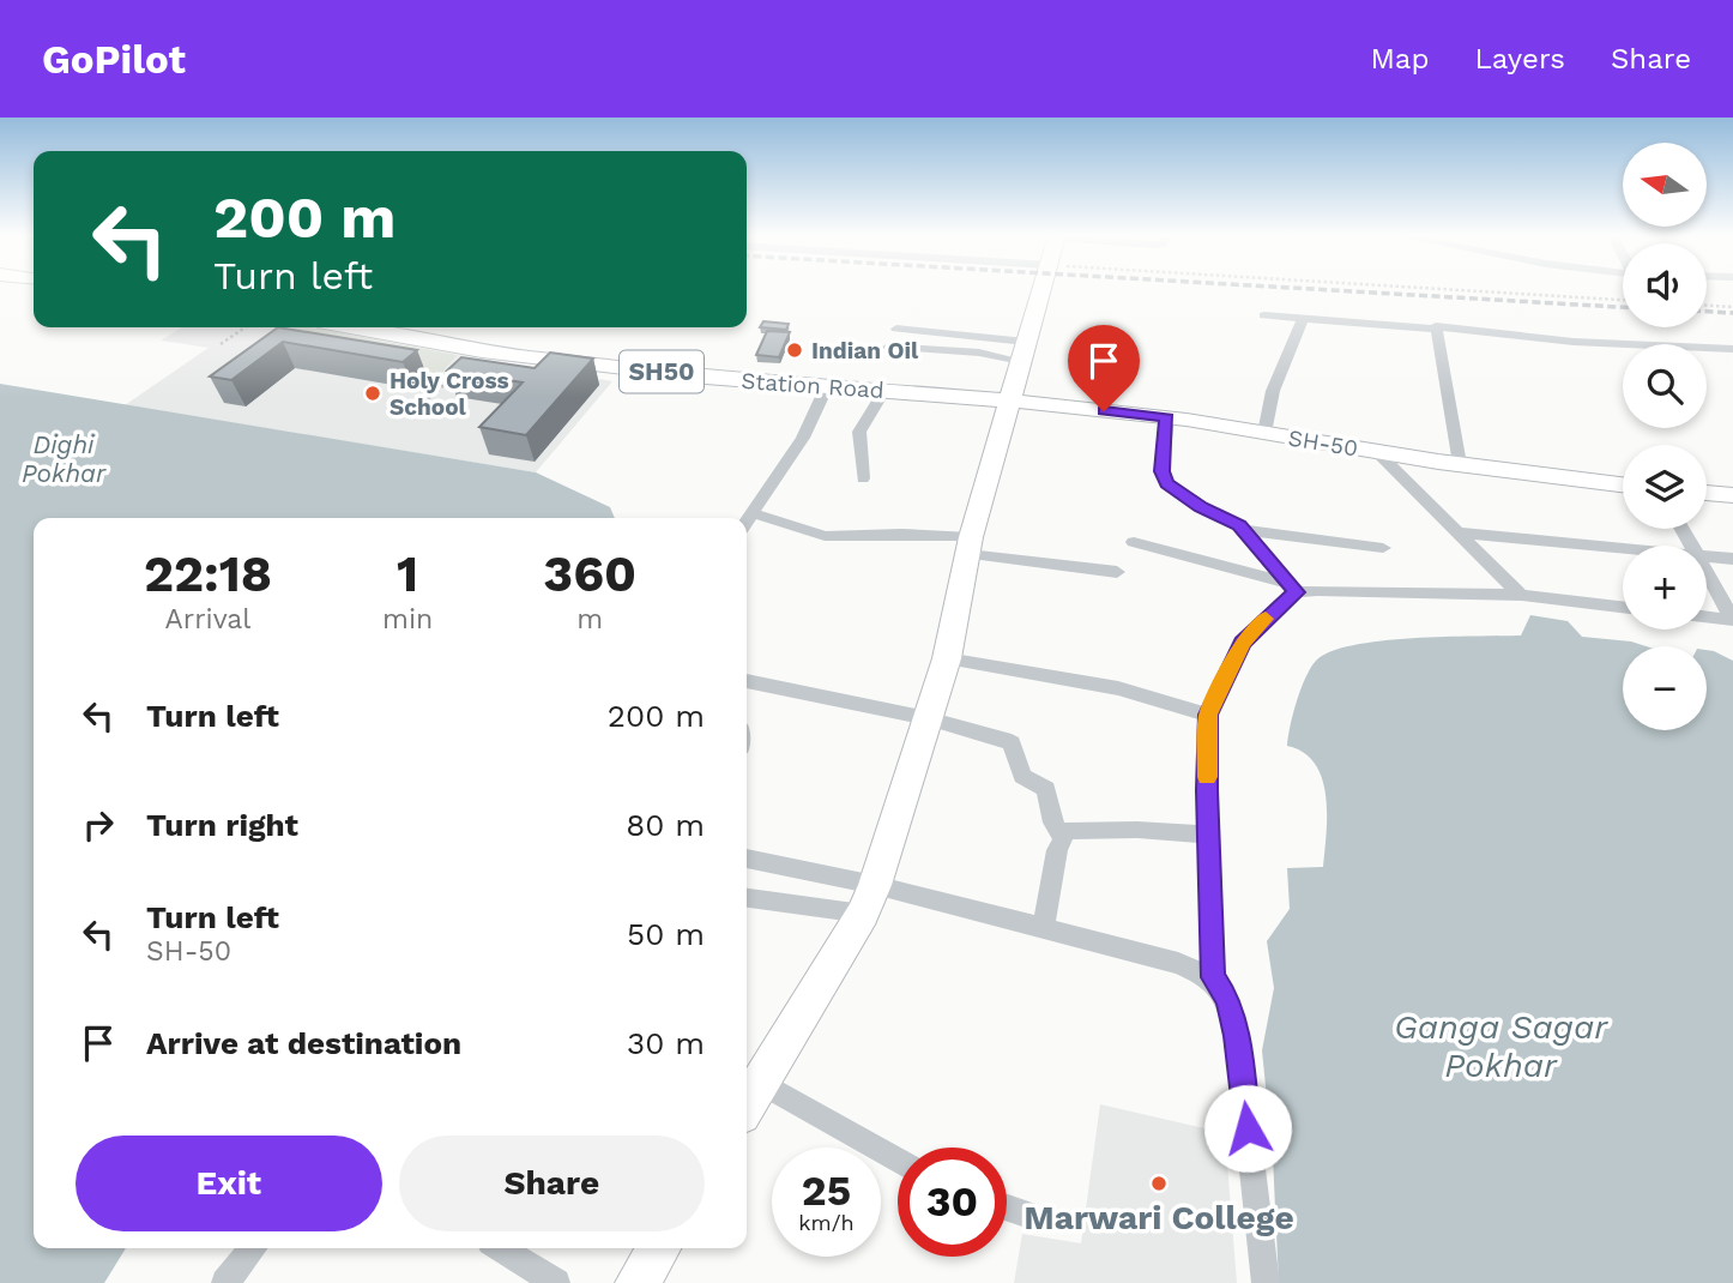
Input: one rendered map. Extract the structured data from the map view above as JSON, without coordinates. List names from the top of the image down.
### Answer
{
  "streets": {
    "main road": ["SH50", "Station Road", "SH-50"]
  },
  "crossings": [
    ["Station Road", "SH-50"]
  ],
  "water": ["Dighi Pokhar", "Ganga Sagar Pokhar"],
  "places": ["Indian Oil", "Holy Cross School", "Marwari College"],
  "north": "left",
  "page": {
    "header": "GoPilot",
    "nav": ["Map", "Layers", "Share"],
    "map_buttons": ["+", "−"],
    "turn": ["200 m", "Turn left"],
    "eta": [
      "22:18",
      "Arrival",
      "1",
      "min",
      "360",
      "m"
    ],
    "list": [
      {
        "name": "Turn left",
        "value": "200 m"
      },
      {
        "name": "Turn right",
        "value": "80 m"
      },
      {
        "name": "Turn left",
        "note": "SH-50",
        "value": "50 m"
      },
      {
        "name": "Arrive at destination",
        "value": "30 m"
      }
    ],
    "buttons": ["Exit", "Share"],
    "speed": "25 km/h",
    "limit": "30"
  }
}
